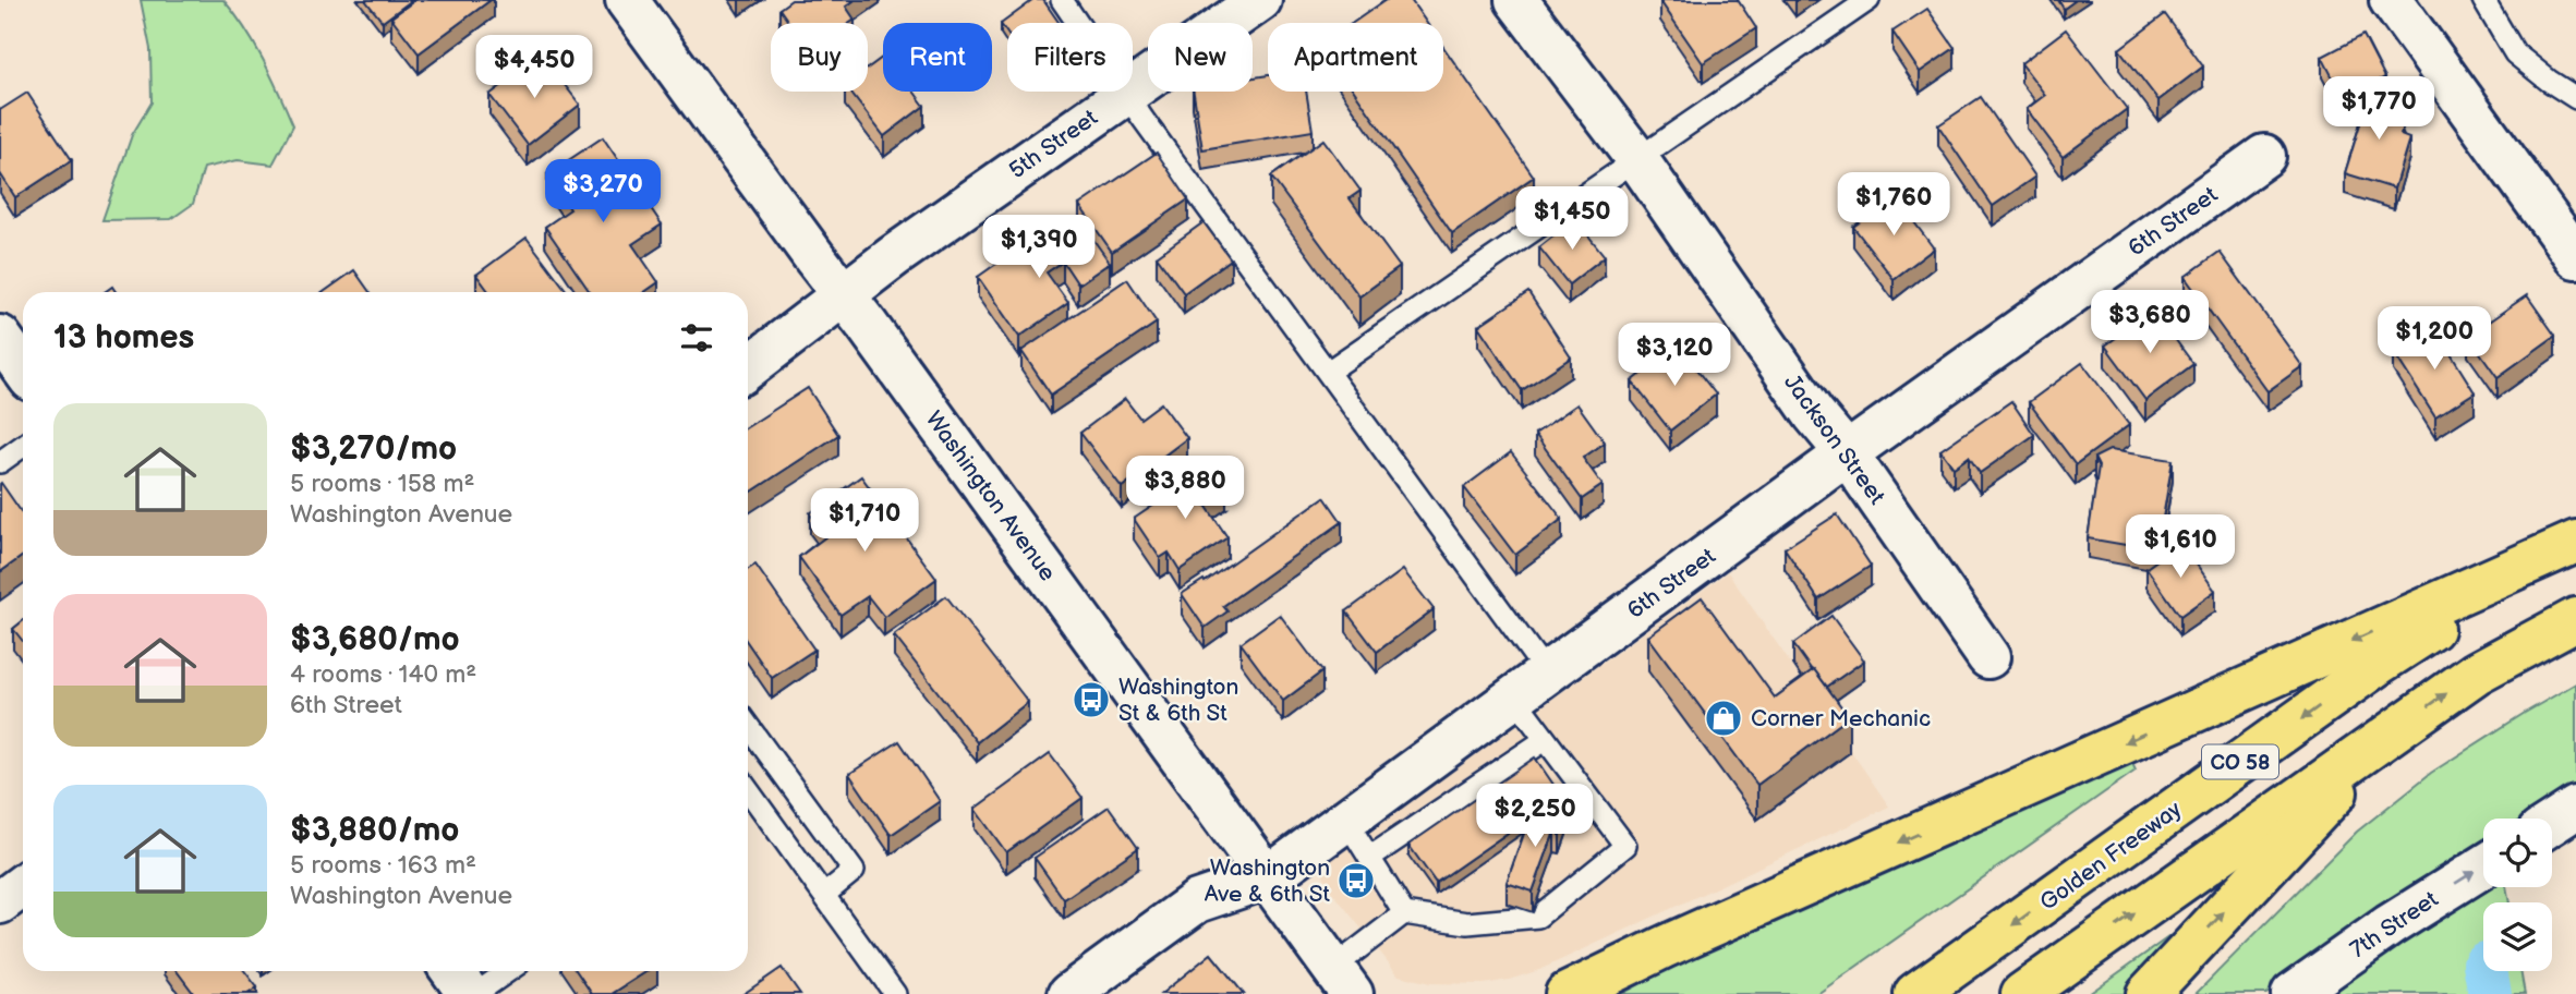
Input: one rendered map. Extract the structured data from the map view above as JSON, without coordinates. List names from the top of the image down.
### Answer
{
  "streets": {
    "highway": ["CO 58", "Golden Freeway"],
    "street": [
      "5th Street",
      "6th Street",
      "Jackson Street",
      "Washington Avenue",
      "7th Street"
    ]
  },
  "crossings": [
    ["5th Street", "Washington Avenue"],
    ["6th Street", "Jackson Street"],
    ["6th Street", "Washington Avenue"]
  ],
  "one_way": ["7th Street"],
  "places": {
    "bus stop": ["Washington St & 6th St", "Washington Ave & 6th St"],
    "shop": ["Corner Mechanic"]
  },
  "page": {
    "chip": [
      "Buy",
      "Rent",
      "Filters",
      "New",
      "Apartment"
    ],
    "price": [
      "$4,450",
      "$1,770",
      "$3,270",
      "$1,760",
      "$1,450",
      "$1,390",
      "$3,680",
      "$1,200",
      "$3,120",
      "$3,880",
      "$1,710",
      "$1,610",
      "$2,250"
    ],
    "heading": "13 homes",
    "list": [
      {
        "name": "$3,270/mo",
        "note": "5 rooms · 158 m² · Washington Avenue"
      },
      {
        "name": "$3,680/mo",
        "note": "4 rooms · 140 m² · 6th Street"
      },
      {
        "name": "$3,880/mo",
        "note": "5 rooms · 163 m² · Washington Avenue"
      }
    ]
  }
}
